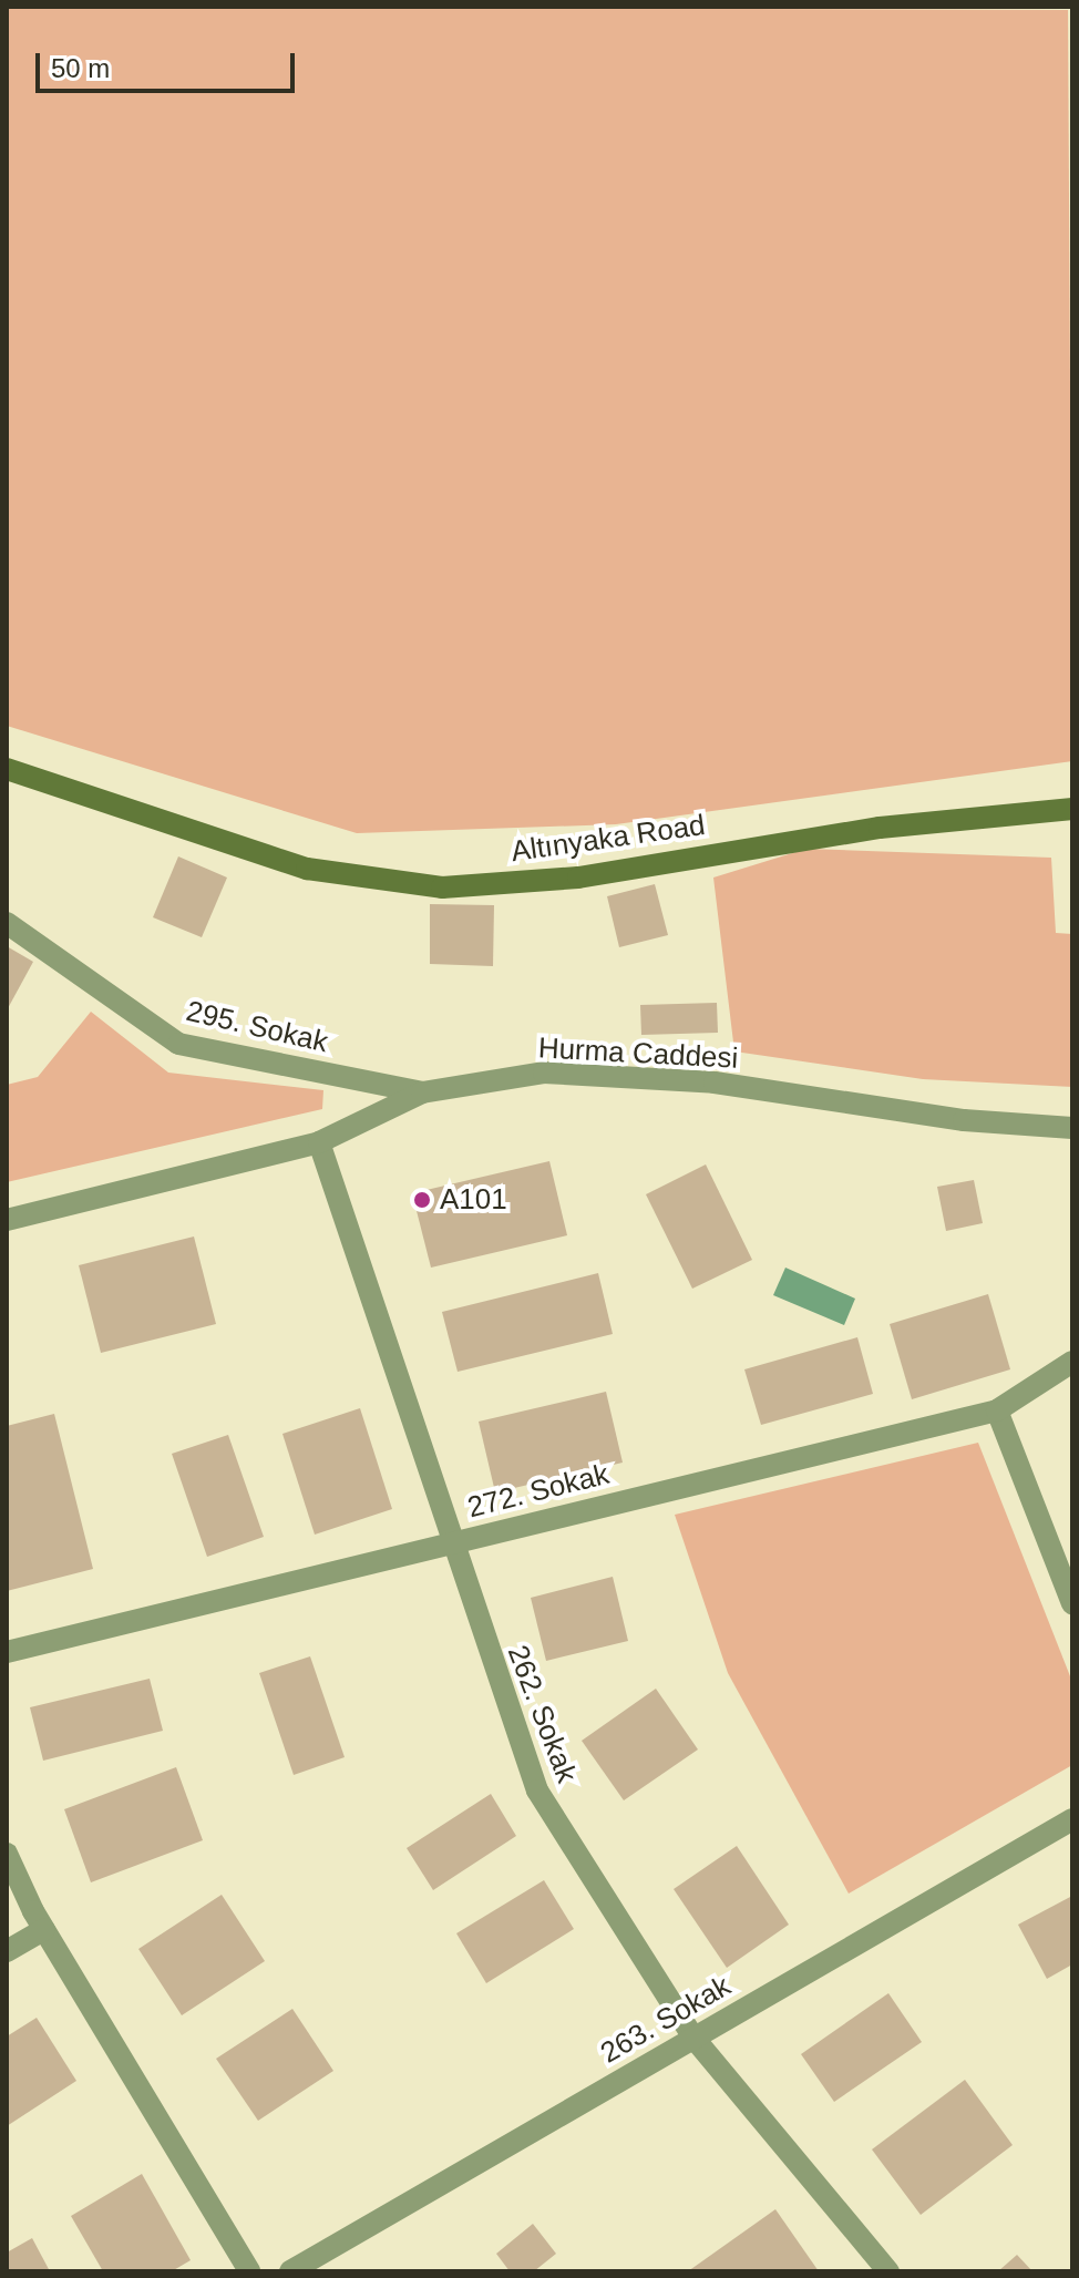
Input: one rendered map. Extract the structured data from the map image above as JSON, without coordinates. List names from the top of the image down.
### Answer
{
  "streets": {
    "main road": ["Altınyaka Road"],
    "street": [
      "295. Sokak",
      "Hurma Caddesi",
      "272. Sokak",
      "262. Sokak",
      "263. Sokak"
    ]
  },
  "crossings": [
    ["295. Sokak", "Hurma Caddesi"],
    ["Hurma Caddesi", "262. Sokak"],
    ["272. Sokak", "262. Sokak"],
    ["262. Sokak", "263. Sokak"]
  ],
  "places": ["A101"],
  "scale_bar": "50 m"
}
